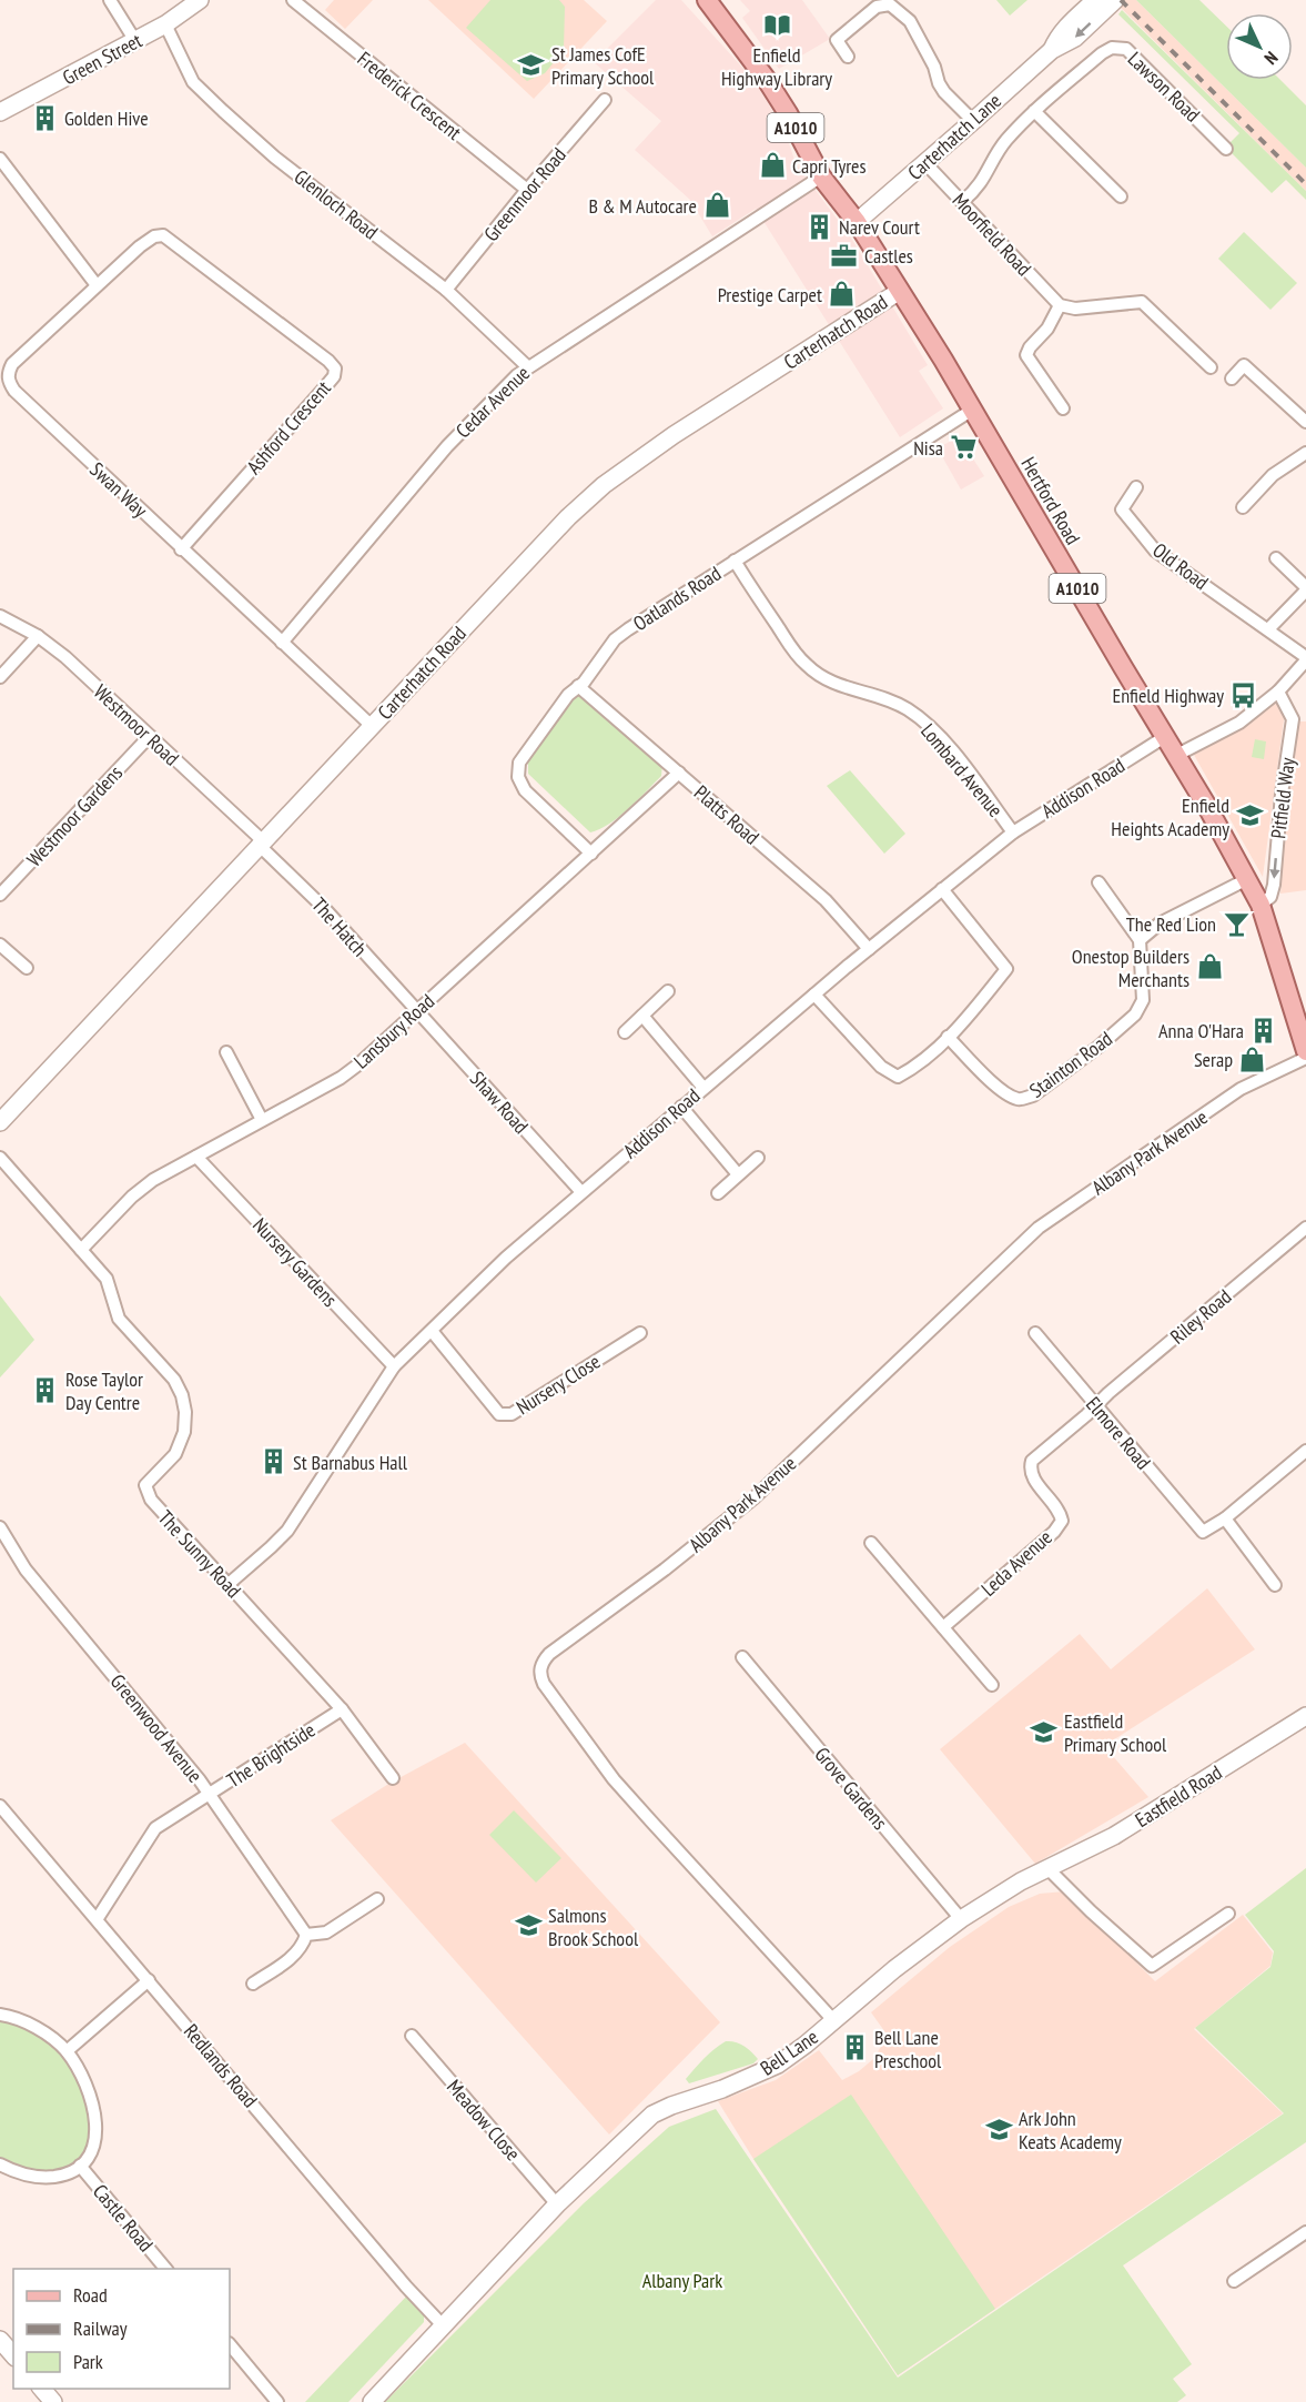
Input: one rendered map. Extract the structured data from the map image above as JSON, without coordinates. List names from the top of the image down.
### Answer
{
  "streets": {
    "main road": ["A1010", "Hertford Road"],
    "street": [
      "Green Street",
      "Lawson Road",
      "Frederick Crescent",
      "Carterhatch Lane",
      "Greenmoor Road",
      "Glenloch Road",
      "Moorfield Road",
      "Carterhatch Road",
      "Cedar Avenue",
      "Ashford Crescent",
      "Swan Way",
      "Old Road",
      "Oatlands Road",
      "Westmoor Road",
      "Lombard Avenue",
      "Addison Road",
      "Pitfield Way",
      "Platts Road",
      "Westmoor Gardens",
      "The Hatch",
      "Lansbury Road",
      "Stainton Road",
      "Shaw Road",
      "Albany Park Avenue",
      "Nursery Gardens",
      "Riley Road",
      "Nursery Close",
      "Elmore Road",
      "The Sunny Road",
      "Leda Avenue",
      "Greenwood Avenue",
      "The Brightside",
      "Grove Gardens",
      "Eastfield Road",
      "Bell Lane",
      "Redlands Road",
      "Meadow Close",
      "Castle Road"
    ]
  },
  "crossings": [
    ["Green Street", "Glenloch Road"],
    ["Lawson Road", "Moorfield Road"],
    ["Frederick Crescent", "Greenmoor Road"],
    ["Carterhatch Lane", "Moorfield Road"],
    ["Carterhatch Lane", "Hertford Road"],
    ["Greenmoor Road", "Glenloch Road"],
    ["Glenloch Road", "Cedar Avenue"],
    ["Carterhatch Road", "Swan Way"],
    ["Carterhatch Road", "Hertford Road"],
    ["Carterhatch Road", "Westmoor Road"],
    ["Carterhatch Road", "The Hatch"],
    ["Cedar Avenue", "Swan Way"],
    ["Cedar Avenue", "Hertford Road"],
    ["Ashford Crescent", "Swan Way"],
    ["Hertford Road", "Oatlands Road"],
    ["Hertford Road", "Addison Road"],
    ["Hertford Road", "Pitfield Way"],
    ["Oatlands Road", "Lombard Avenue"],
    ["Oatlands Road", "Platts Road"],
    ["Oatlands Road", "Lansbury Road"],
    ["Westmoor Road", "Westmoor Gardens"],
    ["Westmoor Road", "The Hatch"],
    ["Lombard Avenue", "Addison Road"],
    ["Addison Road", "Platts Road"],
    ["Addison Road", "Shaw Road"],
    ["Addison Road", "Nursery Gardens"],
    ["Addison Road", "Nursery Close"],
    ["Addison Road", "The Sunny Road"],
    ["Platts Road", "Lansbury Road"],
    ["The Hatch", "Lansbury Road"],
    ["The Hatch", "Shaw Road"],
    ["Lansbury Road", "Shaw Road"],
    ["Lansbury Road", "Nursery Gardens"],
    ["Lansbury Road", "The Sunny Road"],
    ["Albany Park Avenue", "Bell Lane"],
    ["Riley Road", "Elmore Road"],
    ["Riley Road", "Leda Avenue"],
    ["Elmore Road", "Leda Avenue"],
    ["The Sunny Road", "The Brightside"],
    ["Greenwood Avenue", "The Brightside"],
    ["The Brightside", "Redlands Road"],
    ["Grove Gardens", "Bell Lane"],
    ["Eastfield Road", "Bell Lane"],
    ["Bell Lane", "Redlands Road"],
    ["Bell Lane", "Meadow Close"]
  ],
  "one_way": ["Pitfield Way"],
  "parks": ["Albany Park"],
  "places": {
    "library": ["Enfield Highway Library"],
    "school or university": [
      "St James CofE Primary School",
      "Enfield Heights Academy",
      "Eastfield Primary School",
      "Salmons Brook School",
      "Ark John Keats Academy"
    ],
    "building": [
      "Golden Hive",
      "Narev Court",
      "Anna O'Hara",
      "Rose Taylor Day Centre",
      "St Barnabus Hall",
      "Bell Lane Preschool"
    ],
    "shop": [
      "Capri Tyres",
      "B & M Autocare",
      "Prestige Carpet",
      "Onestop Builders Merchants",
      "Serap"
    ],
    "office": ["Castles"],
    "supermarket": ["Nisa"],
    "bus stop": ["Enfield Highway"],
    "bar": ["The Red Lion"]
  },
  "legend": ["Road", "Railway", "Park"],
  "north": "bottom right"
}
